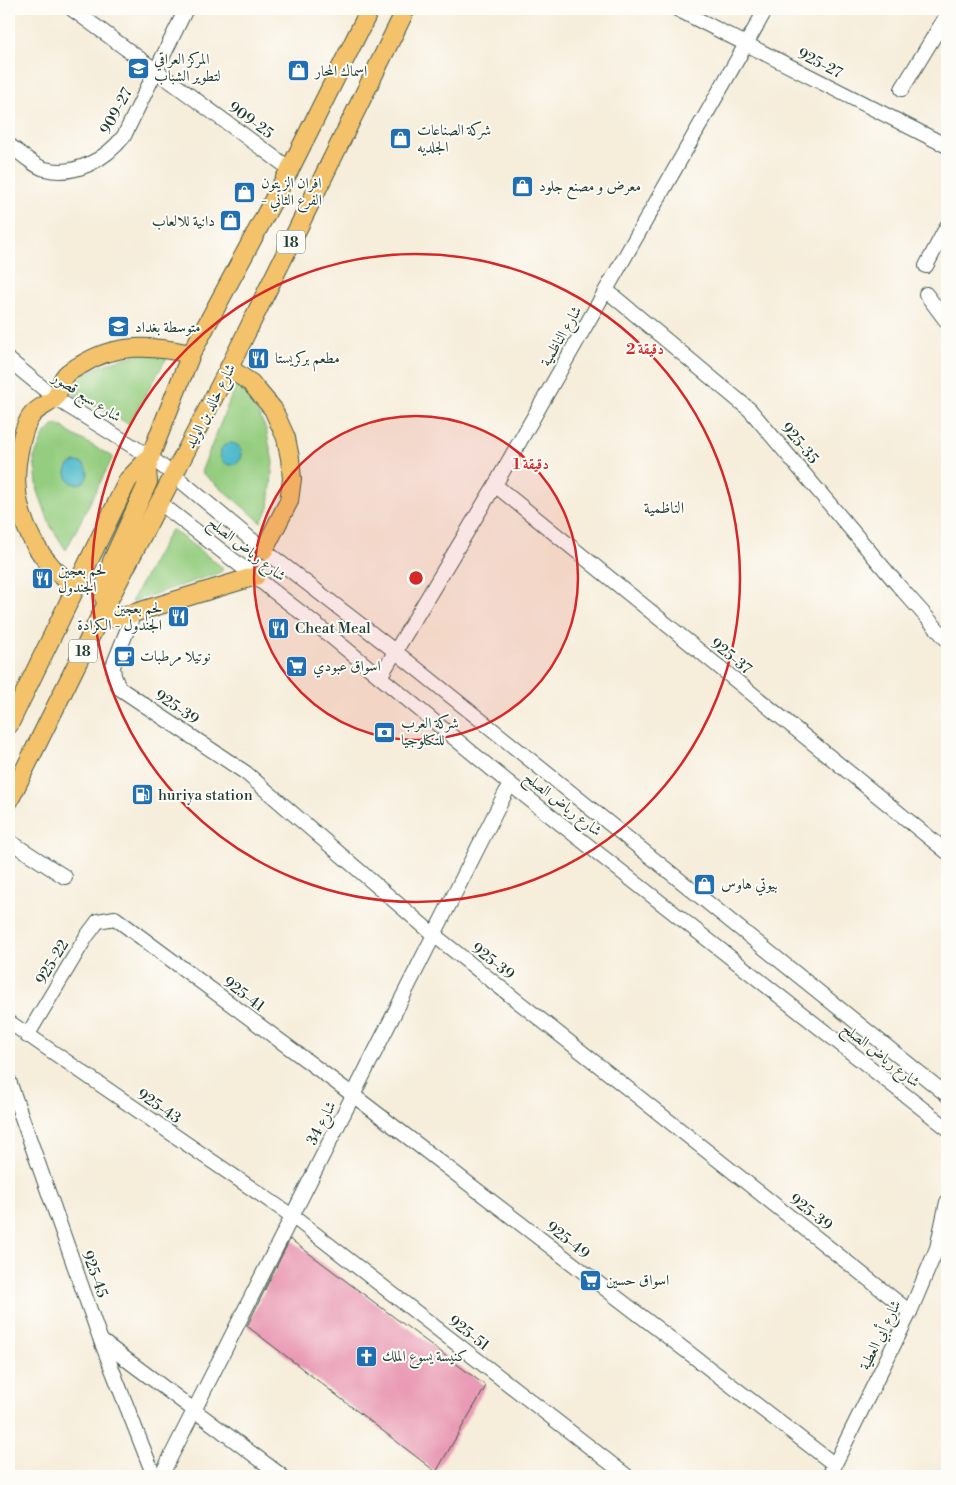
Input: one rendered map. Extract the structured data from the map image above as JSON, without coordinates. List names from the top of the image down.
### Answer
{
  "streets": {
    "main road": ["18", "شارع خالد بن الوليد"],
    "street": [
      "925-27",
      "909-27",
      "909-25",
      "شارع الناظمية",
      "شارع سبع قصور",
      "925-35",
      "شارع رياض الصلح",
      "925-37",
      "925-39",
      "925-22",
      "925-41",
      "925-43",
      "شارع 34",
      "925-49",
      "925-45",
      "925-51",
      "شارع أبي العطية"
    ]
  },
  "crossings": [
    ["925-27", "شارع الناظمية"],
    ["909-27", "909-25"],
    ["909-25", "18"],
    ["18", "شارع سبع قصور"],
    ["شارع الناظمية", "925-35"],
    ["شارع الناظمية", "شارع رياض الصلح"],
    ["شارع الناظمية", "925-37"],
    ["شارع سبع قصور", "شارع خالد بن الوليد"],
    ["شارع سبع قصور", "شارع رياض الصلح"],
    ["شارع خالد بن الوليد", "شارع رياض الصلح"],
    ["شارع رياض الصلح", "شارع 34"],
    ["925-39", "شارع 34"],
    ["925-39", "شارع أبي العطية"],
    ["925-22", "925-41"],
    ["925-22", "925-43"],
    ["925-41", "شارع 34"],
    ["925-41", "925-49"],
    ["925-43", "شارع 34"],
    ["925-43", "925-51"],
    ["شارع 34", "925-49"],
    ["شارع 34", "925-51"],
    ["925-49", "شارع أبي العطية"]
  ],
  "districts": ["الناظمية"],
  "places": {
    "school or university": ["المركز العراقي لتطوير الشباب", "متوسطة بغداد"],
    "shop": [
      "اسماك المحار",
      "شركة الصناعات الجلديه",
      "معرض و مصنع جلود",
      "افران الزيتون - الفرع الثاني",
      "دانية للالعاب",
      "بيوتي هاوس"
    ],
    "restaurant": [
      "مطعم بركريستا",
      "لحم بعجين الجندول",
      "لحم بعجين الجندول - الكرادة",
      "Cheat Meal"
    ],
    "cafe": ["نوتيلا مرطبات"],
    "supermarket": ["اسواق عبودي", "اسواق حسين"],
    "bank": ["شركة العرب للتكنلوجيا"],
    "fuel station": ["huriya station"],
    "church": ["كنيسة يسوع الملك"]
  },
  "rings": ["2 دقيقة", "1 دقيقة"]
}
